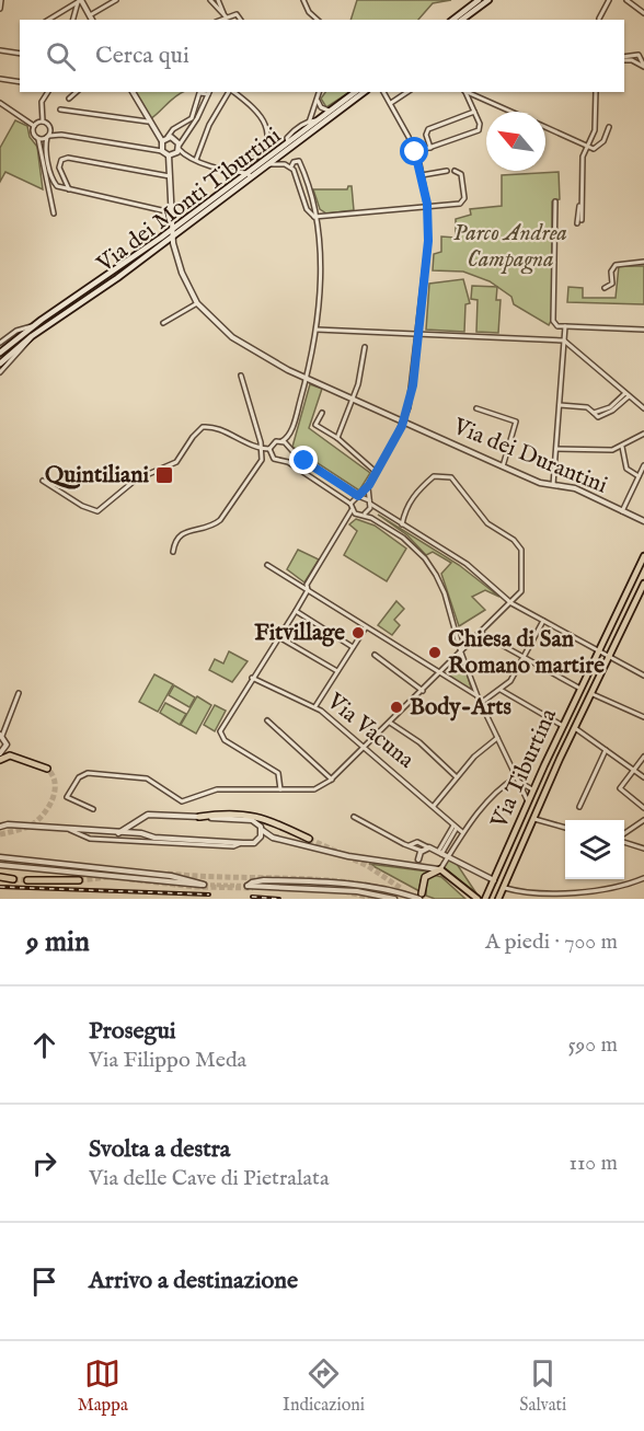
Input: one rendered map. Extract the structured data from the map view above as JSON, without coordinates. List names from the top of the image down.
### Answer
{
  "streets": {
    "main road": ["Via dei Monti Tiburtini", "Via Tiburtina"],
    "street": ["Via dei Durantini", "Via Vacuna"]
  },
  "crossings": [
    ["Via dei Monti Tiburtini", "Via dei Durantini"]
  ],
  "parks": ["Parco Andrea Campagna"],
  "places": {
    "transit": ["Quintiliani"],
    "other": ["Fitvillage", "Chiesa di San Romano martire", "Body-Arts"]
  },
  "north": "top left",
  "page": {
    "search": "Cerca qui",
    "heading": ["9 min", "A piedi · 700 m"],
    "list": [
      ["Prosegui", "Via Filippo Meda", "590 m"],
      ["Svolta a destra", "Via delle Cave di Pietralata", "110 m"],
      "Arrivo a destinazione"
    ],
    "nav": ["Mappa", "Indicazioni", "Salvati"]
  }
}
